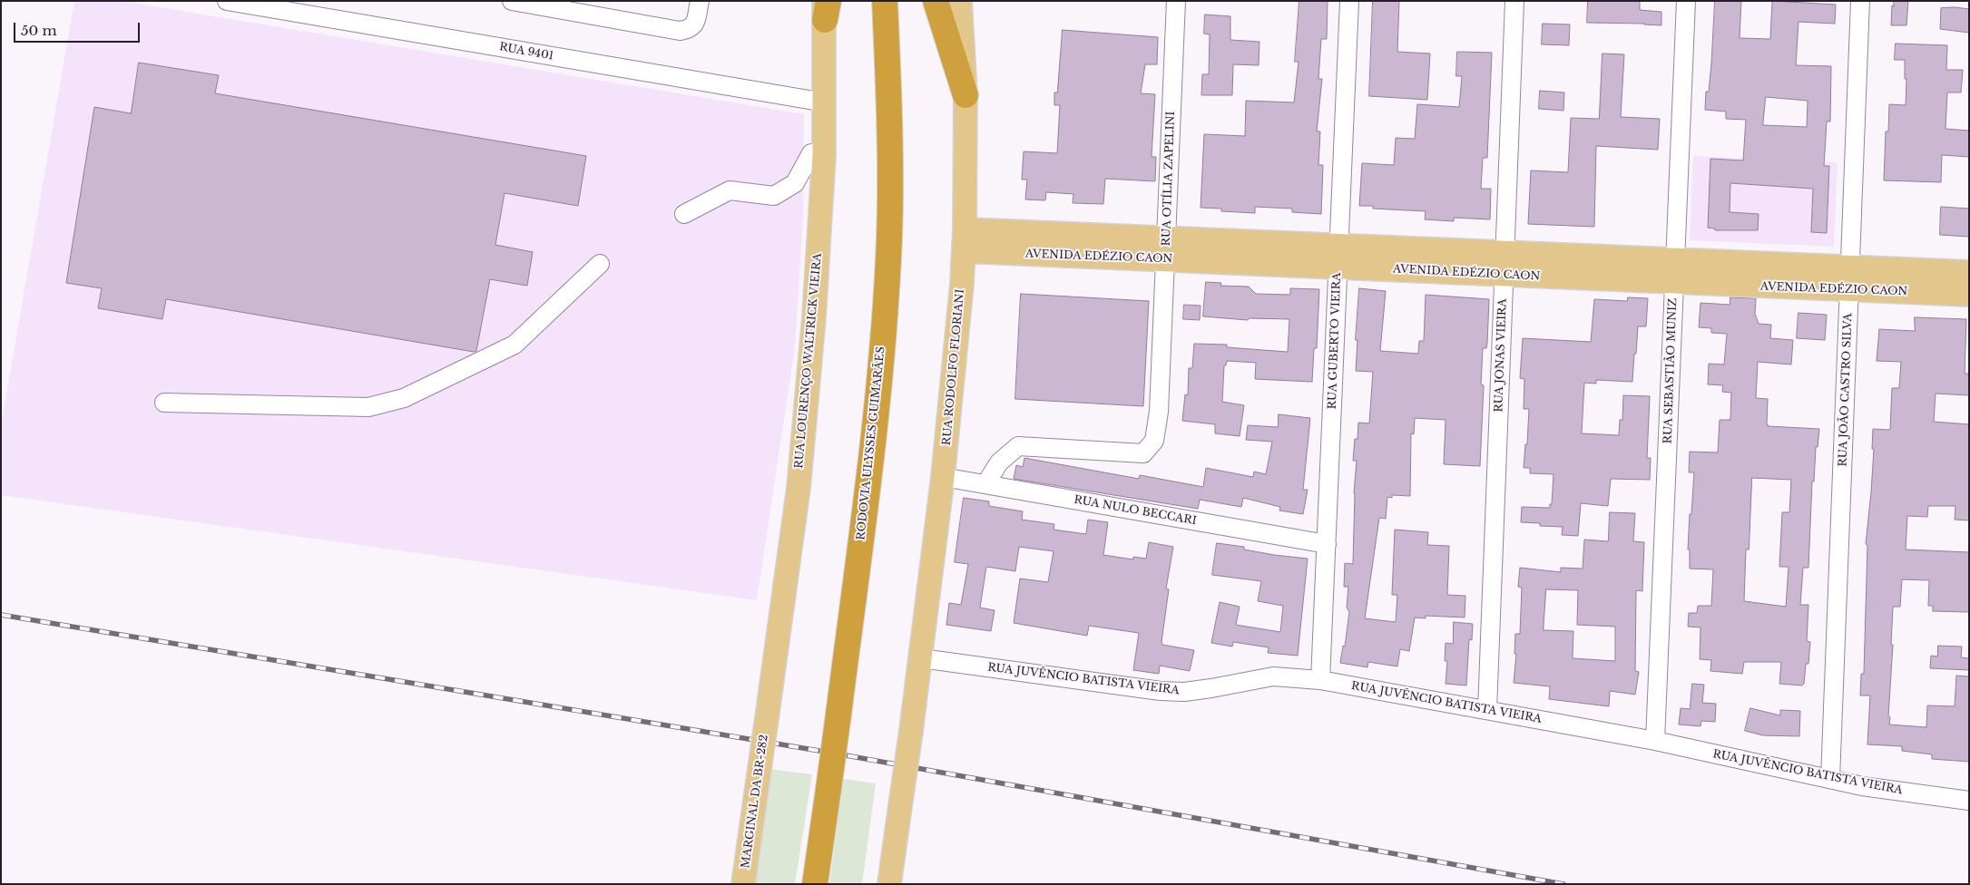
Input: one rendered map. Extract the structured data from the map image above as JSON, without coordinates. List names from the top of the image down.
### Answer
{
  "streets": {
    "highway": ["RODOVIA ULYSSES GUIMARÃES"],
    "main road": [
      "AVENIDA EDÉZIO CAON",
      "RUA LOURENÇO WALTRICK VIEIRA",
      "RUA RODOLFO FLORIANI",
      "MARGINAL DA BR-282"
    ],
    "street": [
      "RUA 9401",
      "RUA OTÍLIA ZAPELINI",
      "RUA GUBERTO VIEIRA",
      "RUA JONAS VIEIRA",
      "RUA SEBASTIÃO MUNIZ",
      "RUA JOÃO CASTRO SILVA",
      "RUA NULO BECCARI",
      "RUA JUVÊNCIO BATISTA VIEIRA"
    ]
  },
  "crossings": [
    ["RUA 9401", "RUA LOURENÇO WALTRICK VIEIRA"],
    ["RUA OTÍLIA ZAPELINI", "AVENIDA EDÉZIO CAON"],
    ["RUA OTÍLIA ZAPELINI", "RUA NULO BECCARI"],
    ["AVENIDA EDÉZIO CAON", "RUA GUBERTO VIEIRA"],
    ["AVENIDA EDÉZIO CAON", "RUA JONAS VIEIRA"],
    ["AVENIDA EDÉZIO CAON", "RUA RODOLFO FLORIANI"],
    ["AVENIDA EDÉZIO CAON", "RUA SEBASTIÃO MUNIZ"],
    ["AVENIDA EDÉZIO CAON", "RUA JOÃO CASTRO SILVA"],
    ["RUA GUBERTO VIEIRA", "RUA NULO BECCARI"],
    ["RUA GUBERTO VIEIRA", "RUA JUVÊNCIO BATISTA VIEIRA"],
    ["RUA JONAS VIEIRA", "RUA JUVÊNCIO BATISTA VIEIRA"],
    ["RUA LOURENÇO WALTRICK VIEIRA", "MARGINAL DA BR-282"],
    ["RUA RODOLFO FLORIANI", "RUA NULO BECCARI"],
    ["RUA RODOLFO FLORIANI", "RUA JUVÊNCIO BATISTA VIEIRA"],
    ["RUA SEBASTIÃO MUNIZ", "RUA JUVÊNCIO BATISTA VIEIRA"],
    ["RUA JOÃO CASTRO SILVA", "RUA JUVÊNCIO BATISTA VIEIRA"]
  ],
  "scale_bar": "50 m"
}
